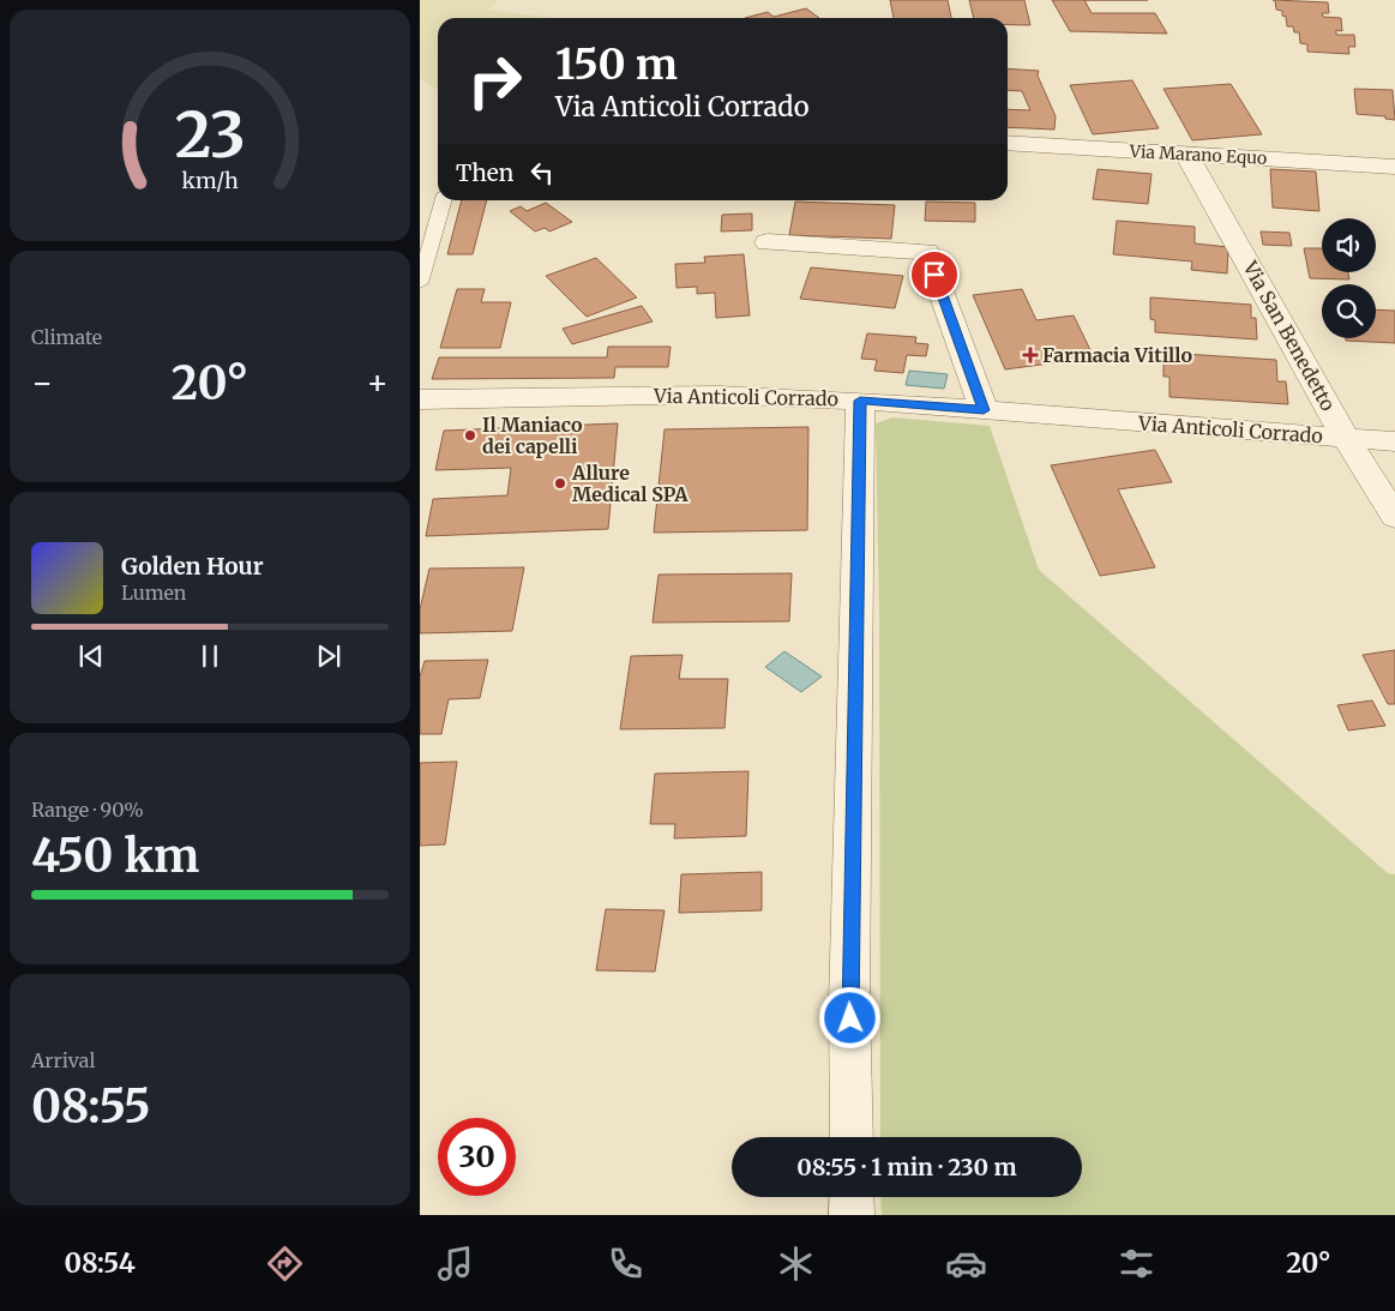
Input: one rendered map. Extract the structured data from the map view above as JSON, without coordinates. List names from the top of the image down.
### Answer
{
  "streets": {
    "street": ["Via Marano Equo", "Via San Benedetto", "Via Anticoli Corrado"]
  },
  "crossings": [
    ["Via Marano Equo", "Via San Benedetto"],
    ["Via San Benedetto", "Via Anticoli Corrado"]
  ],
  "places": {
    "health": ["Farmacia Vitillo"],
    "other": ["Il Maniaco dei capelli", "Allure Medical SPA"]
  },
  "page": {
    "turn": ["150 m", "Via Anticoli Corrado"],
    "then": "Then",
    "tile": [
      "Climate",
      ["Range · 90%", "450 km"],
      ["Arrival", "08:55"]
    ],
    "heat": ["−", "20°", "+"],
    "song": ["Golden Hour", "Lumen"],
    "limit": "30",
    "trip": "08:55 · 1 min · 230 m",
    "tabs": ["08:54", "20°"],
    "gauge": ["23", "km/h"]
  }
}
